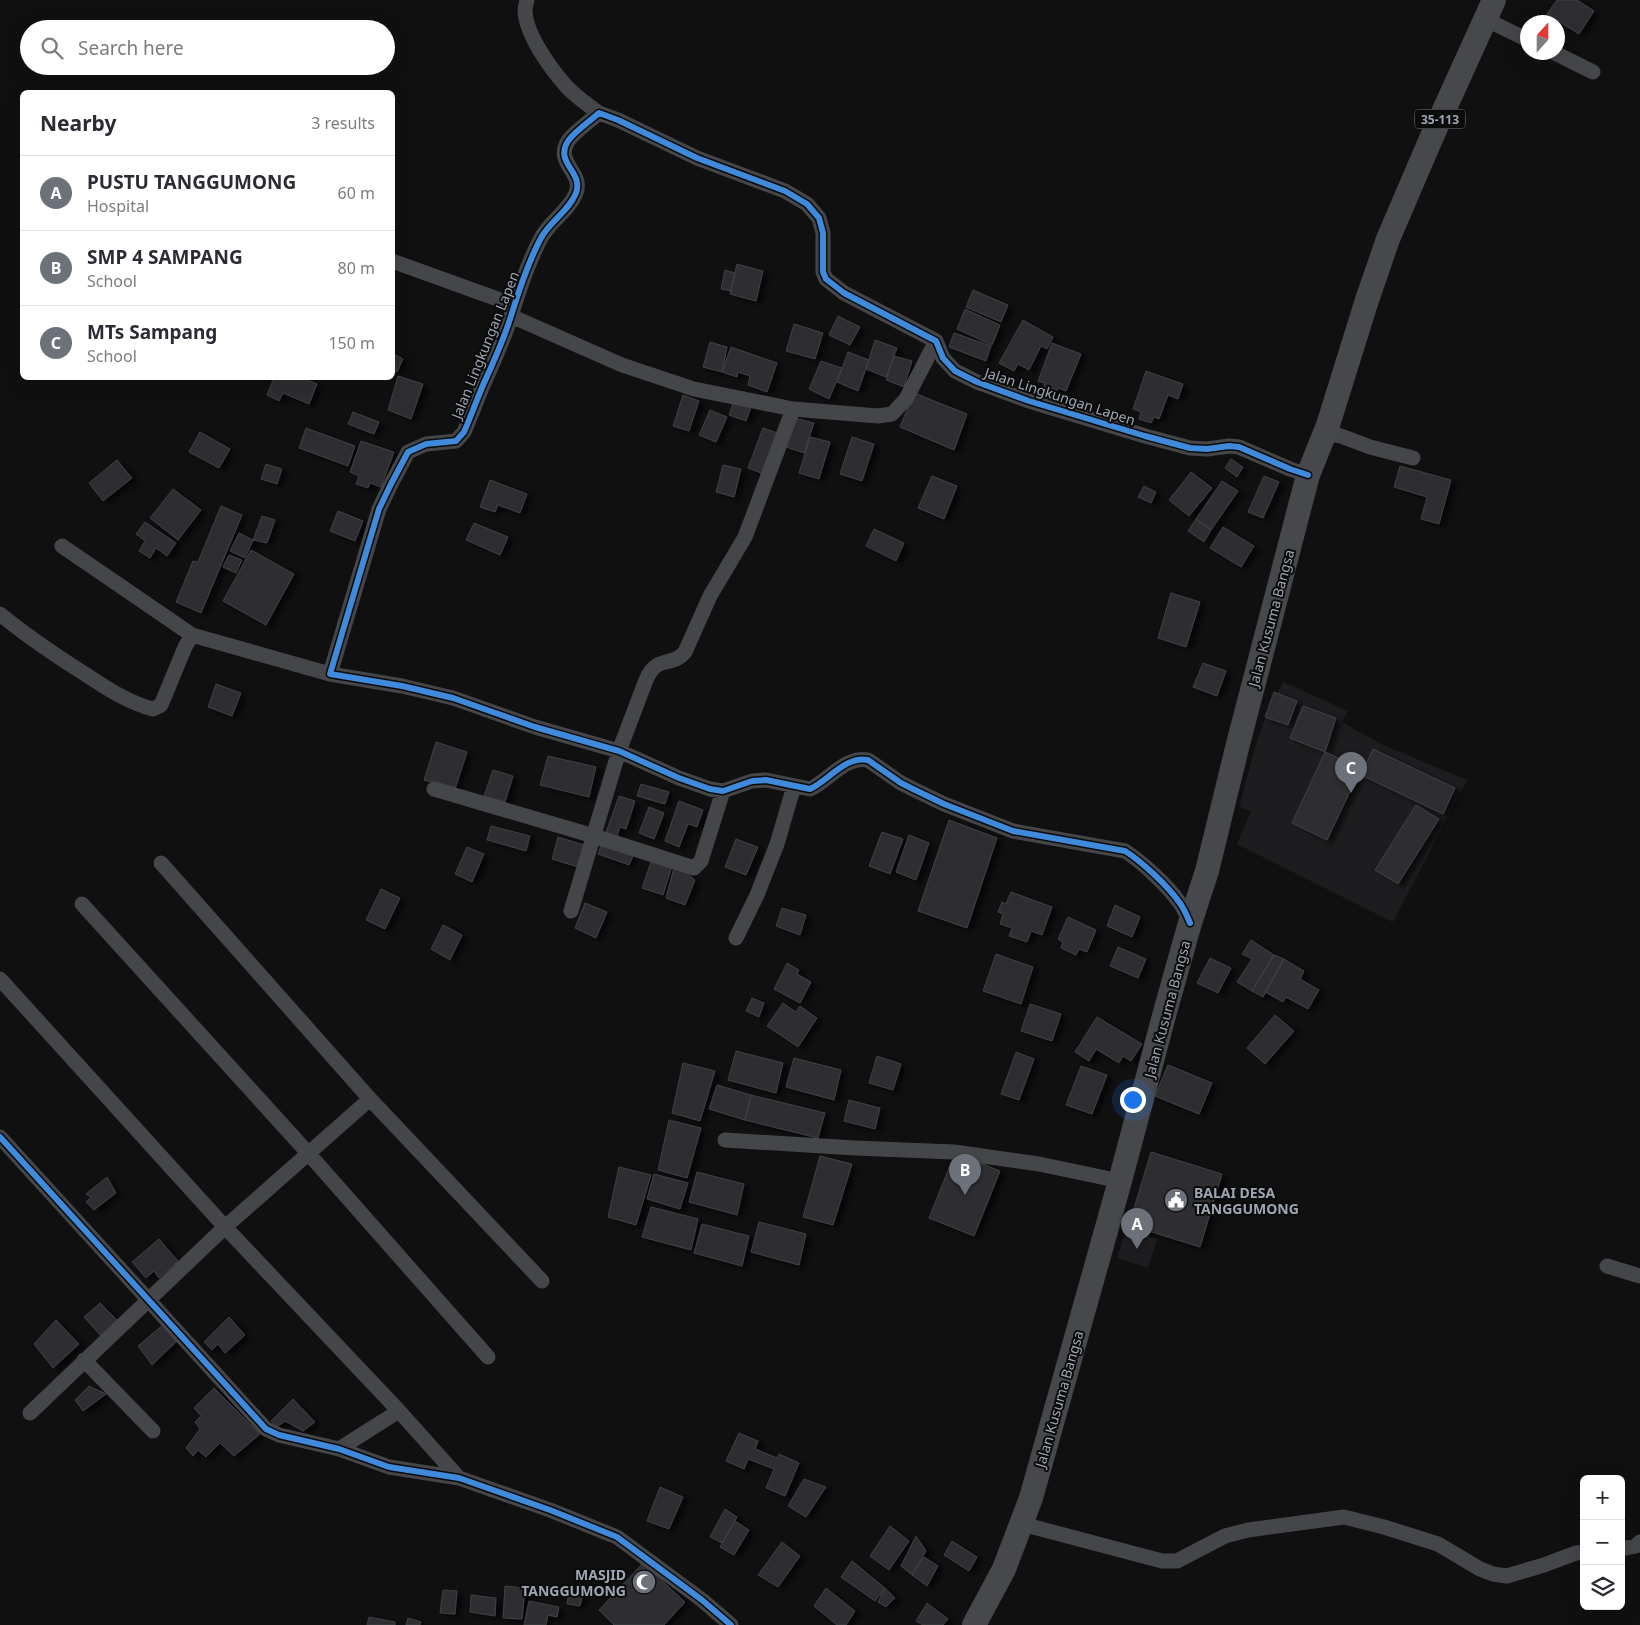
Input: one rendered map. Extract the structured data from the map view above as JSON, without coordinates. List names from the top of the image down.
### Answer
{
  "streets": {
    "main road": ["35-113", "Jalan Kusuma Bangsa"],
    "street": ["Jalan Lingkungan Lapen"]
  },
  "crossings": [
    ["Jalan Lingkungan Lapen", "Jalan Kusuma Bangsa"]
  ],
  "places": {
    "public building": ["BALAI DESA TANGGUMONG"],
    "mosque": ["MASJID TANGGUMONG"]
  },
  "north": "top",
  "page": {
    "search": "Search here",
    "heading": ["Nearby", "3 results"],
    "list": [
      {
        "mark": "A",
        "name": "PUSTU TANGGUMONG",
        "note": "Hospital",
        "value": "60 m"
      },
      {
        "mark": "B",
        "name": "SMP 4 SAMPANG",
        "note": "School",
        "value": "80 m"
      },
      {
        "mark": "C",
        "name": "MTs Sampang",
        "note": "School",
        "value": "150 m"
      }
    ],
    "pins": ["C", "B", "A"],
    "map_buttons": ["+", "−"]
  }
}
